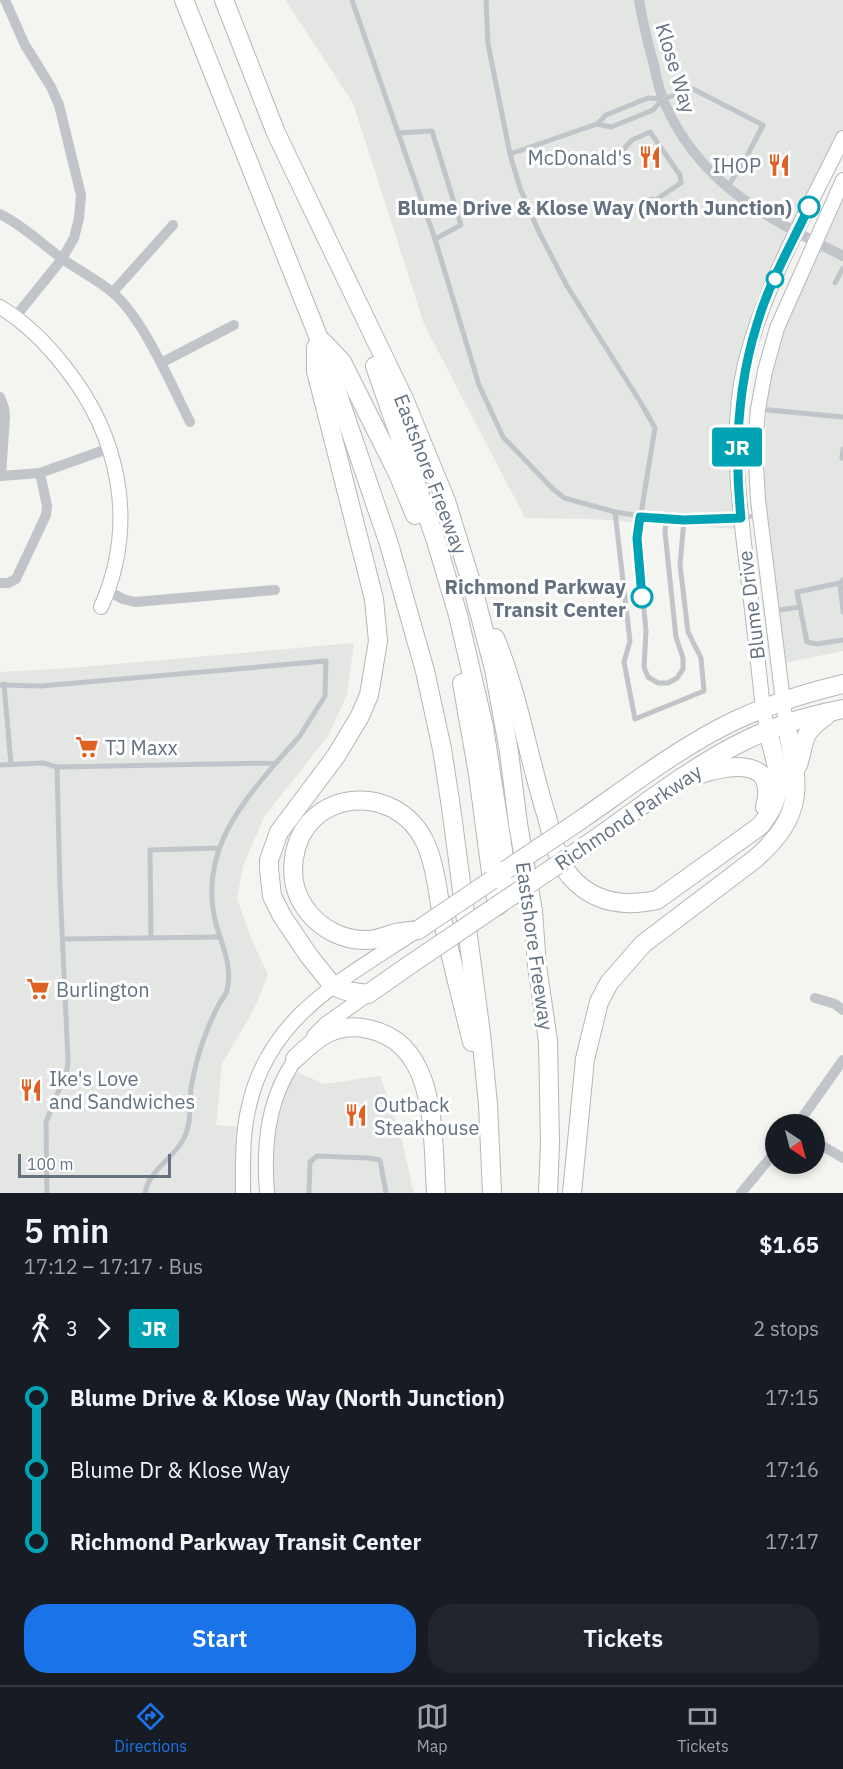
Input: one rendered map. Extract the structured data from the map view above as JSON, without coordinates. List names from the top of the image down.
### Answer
{
  "streets": {
    "highway": ["Eastshore Freeway", "Richmond Parkway"],
    "street": ["Klose Way", "Blume Drive"]
  },
  "crossings": [
    ["Klose Way", "Blume Drive"],
    ["Blume Drive", "Richmond Parkway"]
  ],
  "places": {
    "restaurant": [
      "McDonald's",
      "IHOP",
      "Ike's Love and Sandwiches",
      "Outback Steakhouse"
    ],
    "other": ["Blume Drive & Klose Way (North Junction)", "Richmond Parkway Transit Center"],
    "supermarket": ["TJ Maxx", "Burlington"]
  },
  "lines": ["bus line JR"],
  "scale_bar": "100 m",
  "north": "bottom right",
  "page": {
    "on_map": "JR",
    "scale": "100 m",
    "heading": ["5 min", "17:12 – 17:17 · Bus", "$1.65"],
    "legs": ["3", "JR", "2 stops"],
    "list": [
      {
        "name": "Blume Drive & Klose Way (North Junction)",
        "value": "17:15"
      },
      {
        "name": "Blume Dr & Klose Way",
        "value": "17:16"
      },
      {
        "name": "Richmond Parkway Transit Center",
        "value": "17:17"
      }
    ],
    "buttons": ["Start", "Tickets"],
    "tabs": ["Directions", "Map", "Tickets"]
  }
}
